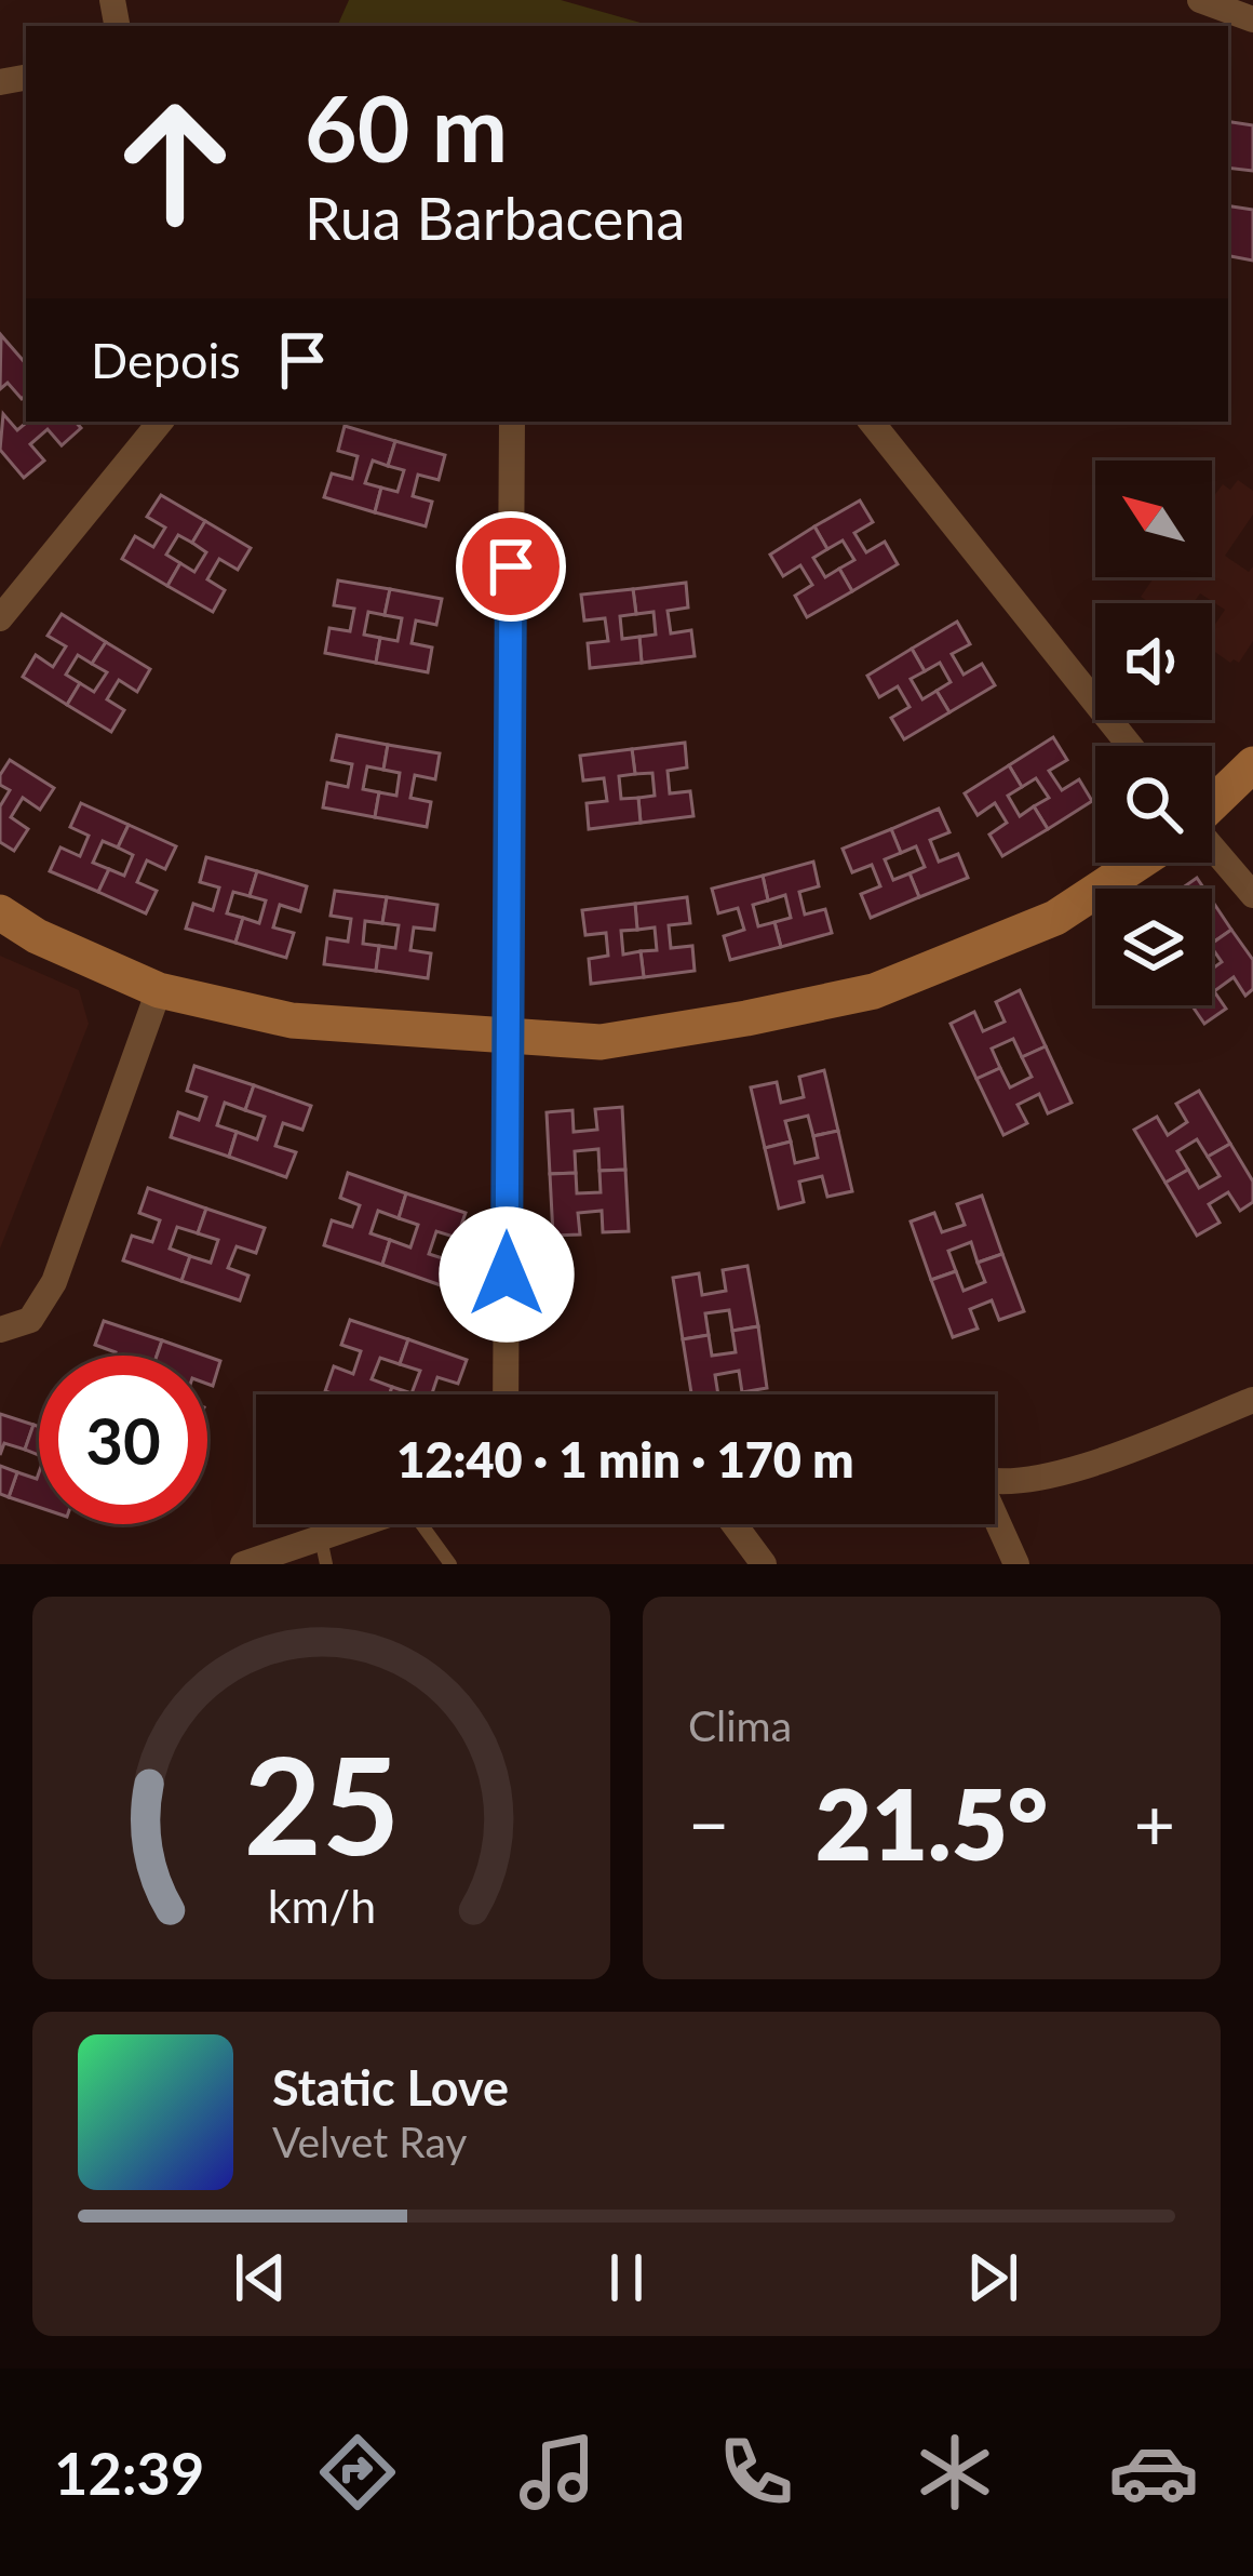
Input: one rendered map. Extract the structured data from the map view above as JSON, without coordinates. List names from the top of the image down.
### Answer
{
  "north": "top left",
  "page": {
    "turn": ["60 m", "Rua Barbacena"],
    "then": "Depois",
    "limit": "30",
    "trip": "12:40 · 1 min · 170 m",
    "tile": "Clima",
    "heat": ["−", "21.5°", "+"],
    "song": ["Static Love", "Velvet Ray"],
    "tabs": "12:39",
    "gauge": ["25", "km/h"]
  }
}
